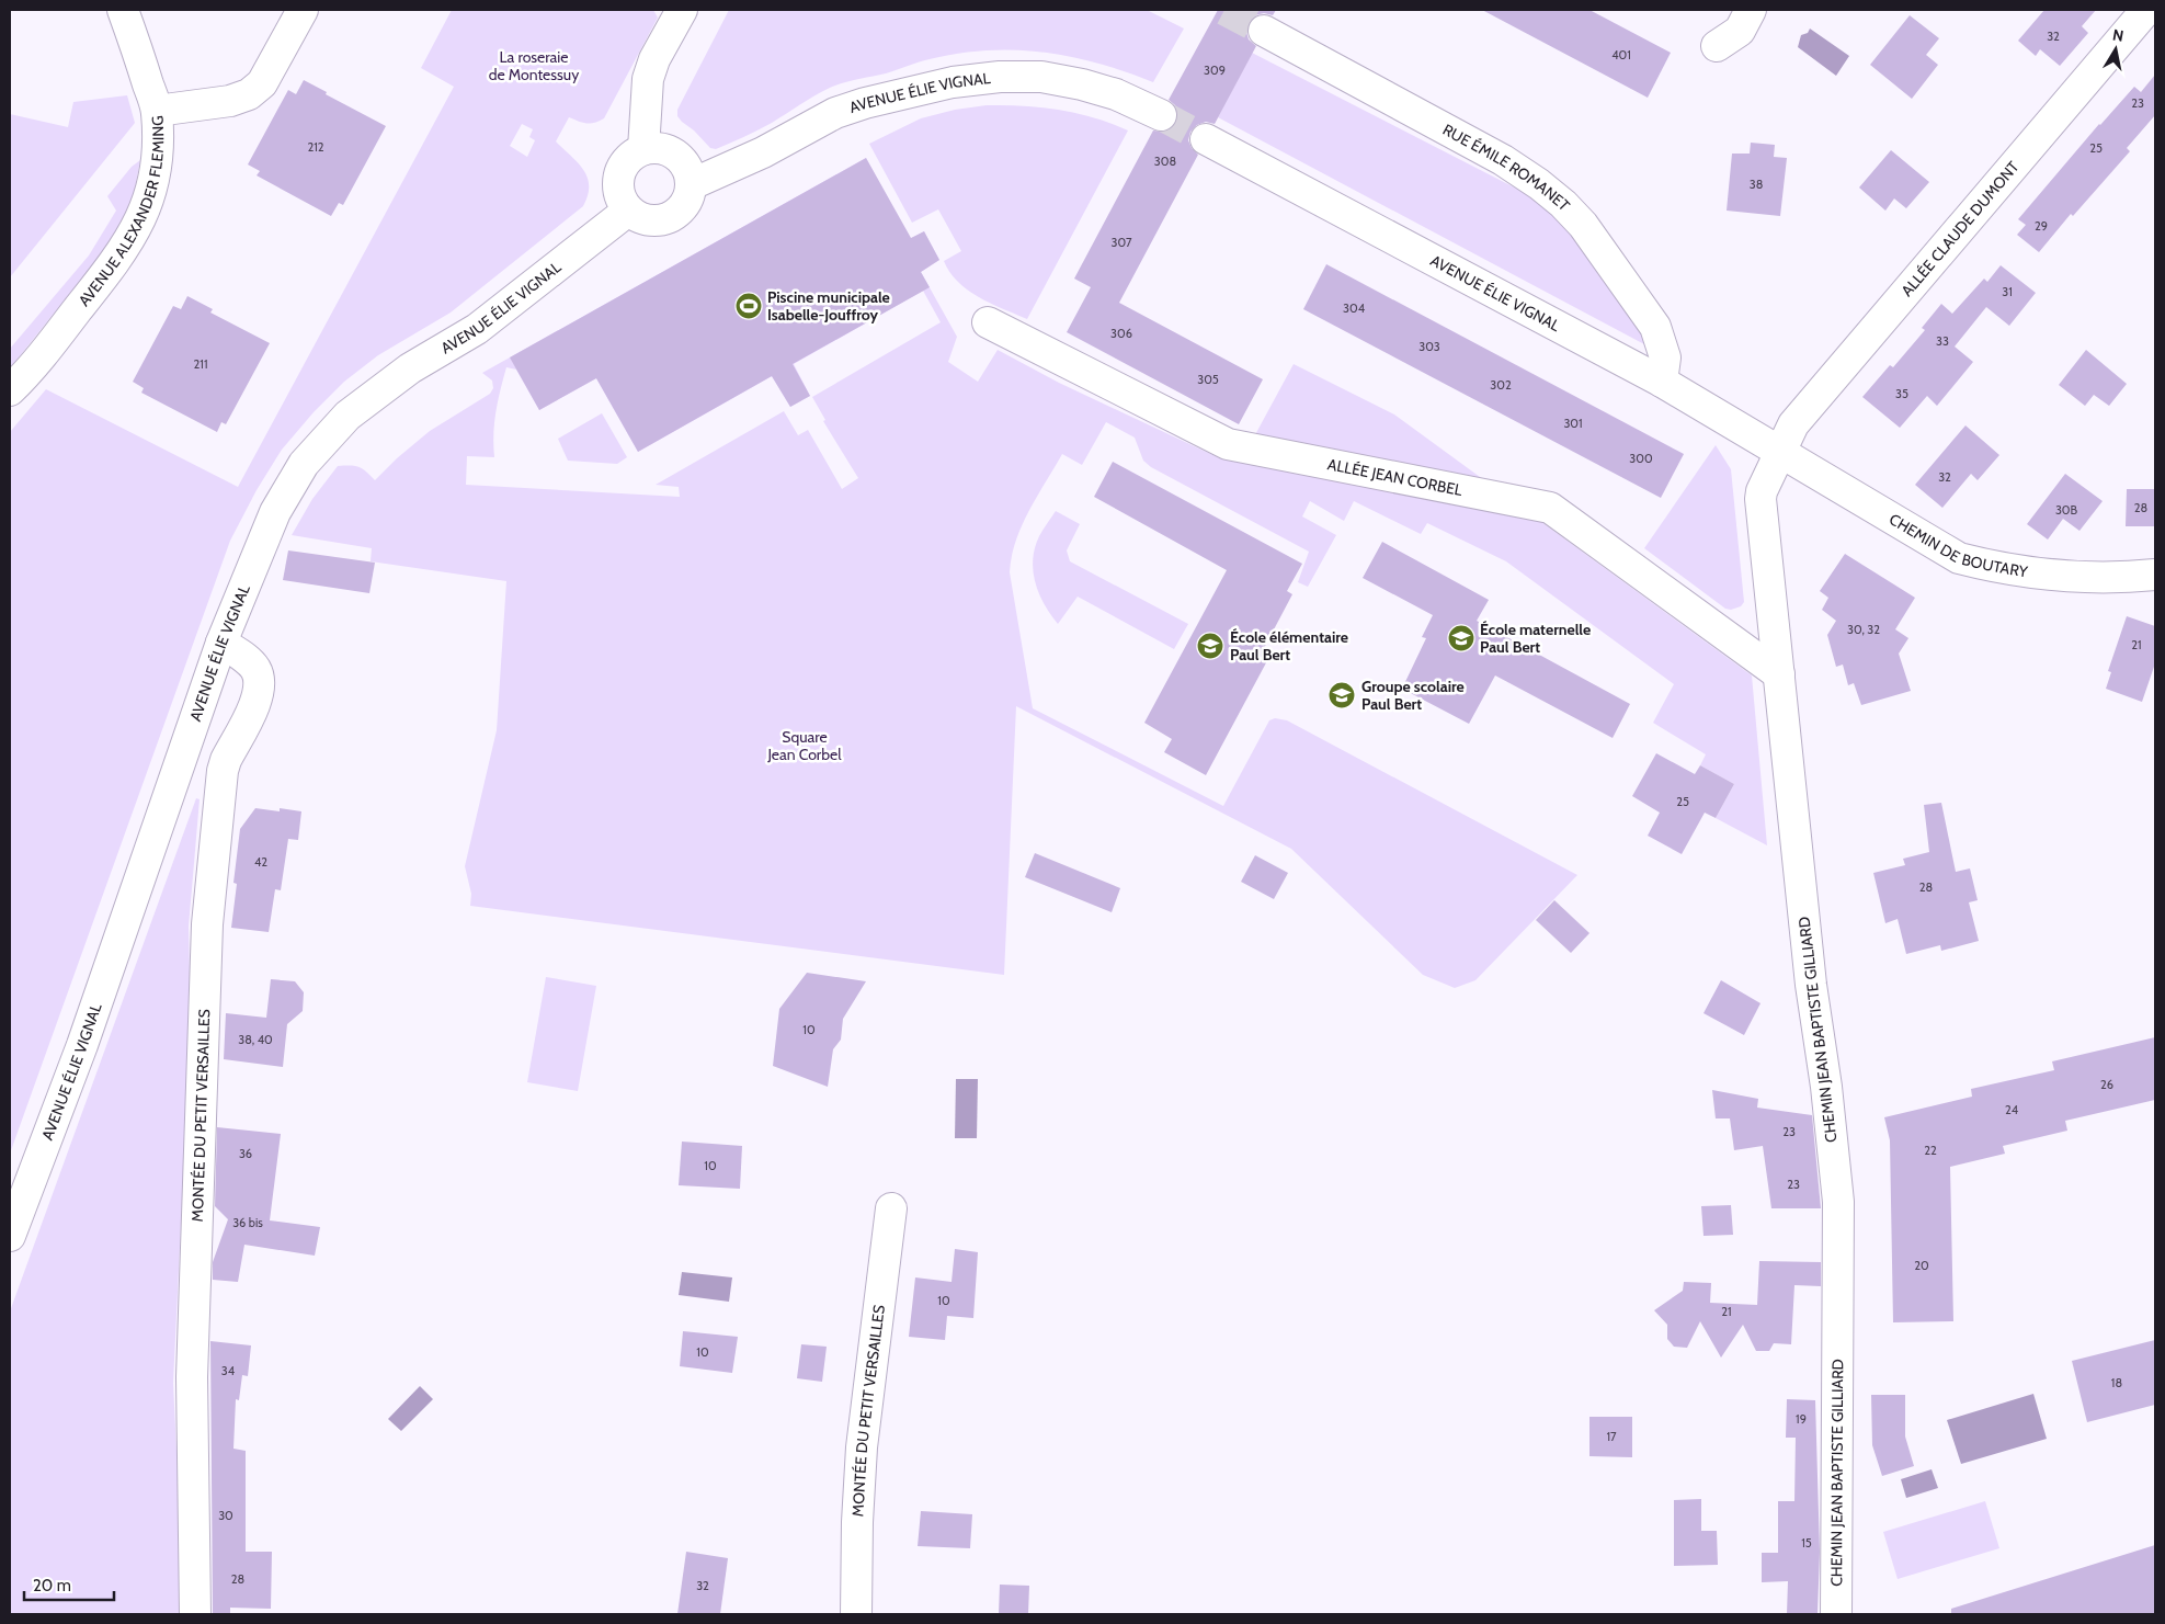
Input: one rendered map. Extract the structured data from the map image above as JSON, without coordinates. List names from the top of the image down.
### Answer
{
  "streets": {
    "street": [
      "AVENUE ÉLIE VIGNAL",
      "RUE ÉMILE ROMANET",
      "AVENUE ALEXANDER FLEMING",
      "ALLÉE CLAUDE DUMONT",
      "ALLÉE JEAN CORBEL",
      "CHEMIN DE BOUTARY",
      "CHEMIN JEAN BAPTISTE GILLIARD",
      "MONTÉE DU PETIT VERSAILLES"
    ]
  },
  "crossings": [
    ["AVENUE ÉLIE VIGNAL", "RUE ÉMILE ROMANET"],
    ["AVENUE ÉLIE VIGNAL", "ALLÉE CLAUDE DUMONT"],
    ["AVENUE ÉLIE VIGNAL", "CHEMIN DE BOUTARY"],
    ["AVENUE ÉLIE VIGNAL", "CHEMIN JEAN BAPTISTE GILLIARD"],
    ["AVENUE ÉLIE VIGNAL", "MONTÉE DU PETIT VERSAILLES"],
    ["ALLÉE CLAUDE DUMONT", "CHEMIN DE BOUTARY"],
    ["ALLÉE CLAUDE DUMONT", "CHEMIN JEAN BAPTISTE GILLIARD"],
    ["ALLÉE JEAN CORBEL", "CHEMIN JEAN BAPTISTE GILLIARD"],
    ["CHEMIN DE BOUTARY", "CHEMIN JEAN BAPTISTE GILLIARD"]
  ],
  "parks": ["La roseraie de Montessuy", "Square Jean Corbel"],
  "places": {
    "sports": ["Piscine municipale Isabelle-Jouffroy"],
    "school or university": ["École maternelle Paul Bert", "École élémentaire Paul Bert", "Groupe scolaire Paul Bert"]
  },
  "house_numbers": [
    "32",
    "401",
    "309",
    "23",
    "212",
    "25",
    "308",
    "38",
    "29",
    "307",
    "31",
    "304",
    "306",
    "33",
    "303",
    "211",
    "305",
    "302",
    "35",
    "301",
    "300",
    "32",
    "28",
    "30B",
    "30, 32",
    "21",
    "25",
    "42",
    "28",
    "10",
    "38, 40",
    "26",
    "24",
    "23",
    "22",
    "36",
    "10",
    "23",
    "36 bis",
    "20",
    "10",
    "21",
    "10",
    "34",
    "18",
    "19",
    "17",
    "30",
    "15",
    "28",
    "32"
  ],
  "scale_bar": "20 m",
  "north": "top"
}
